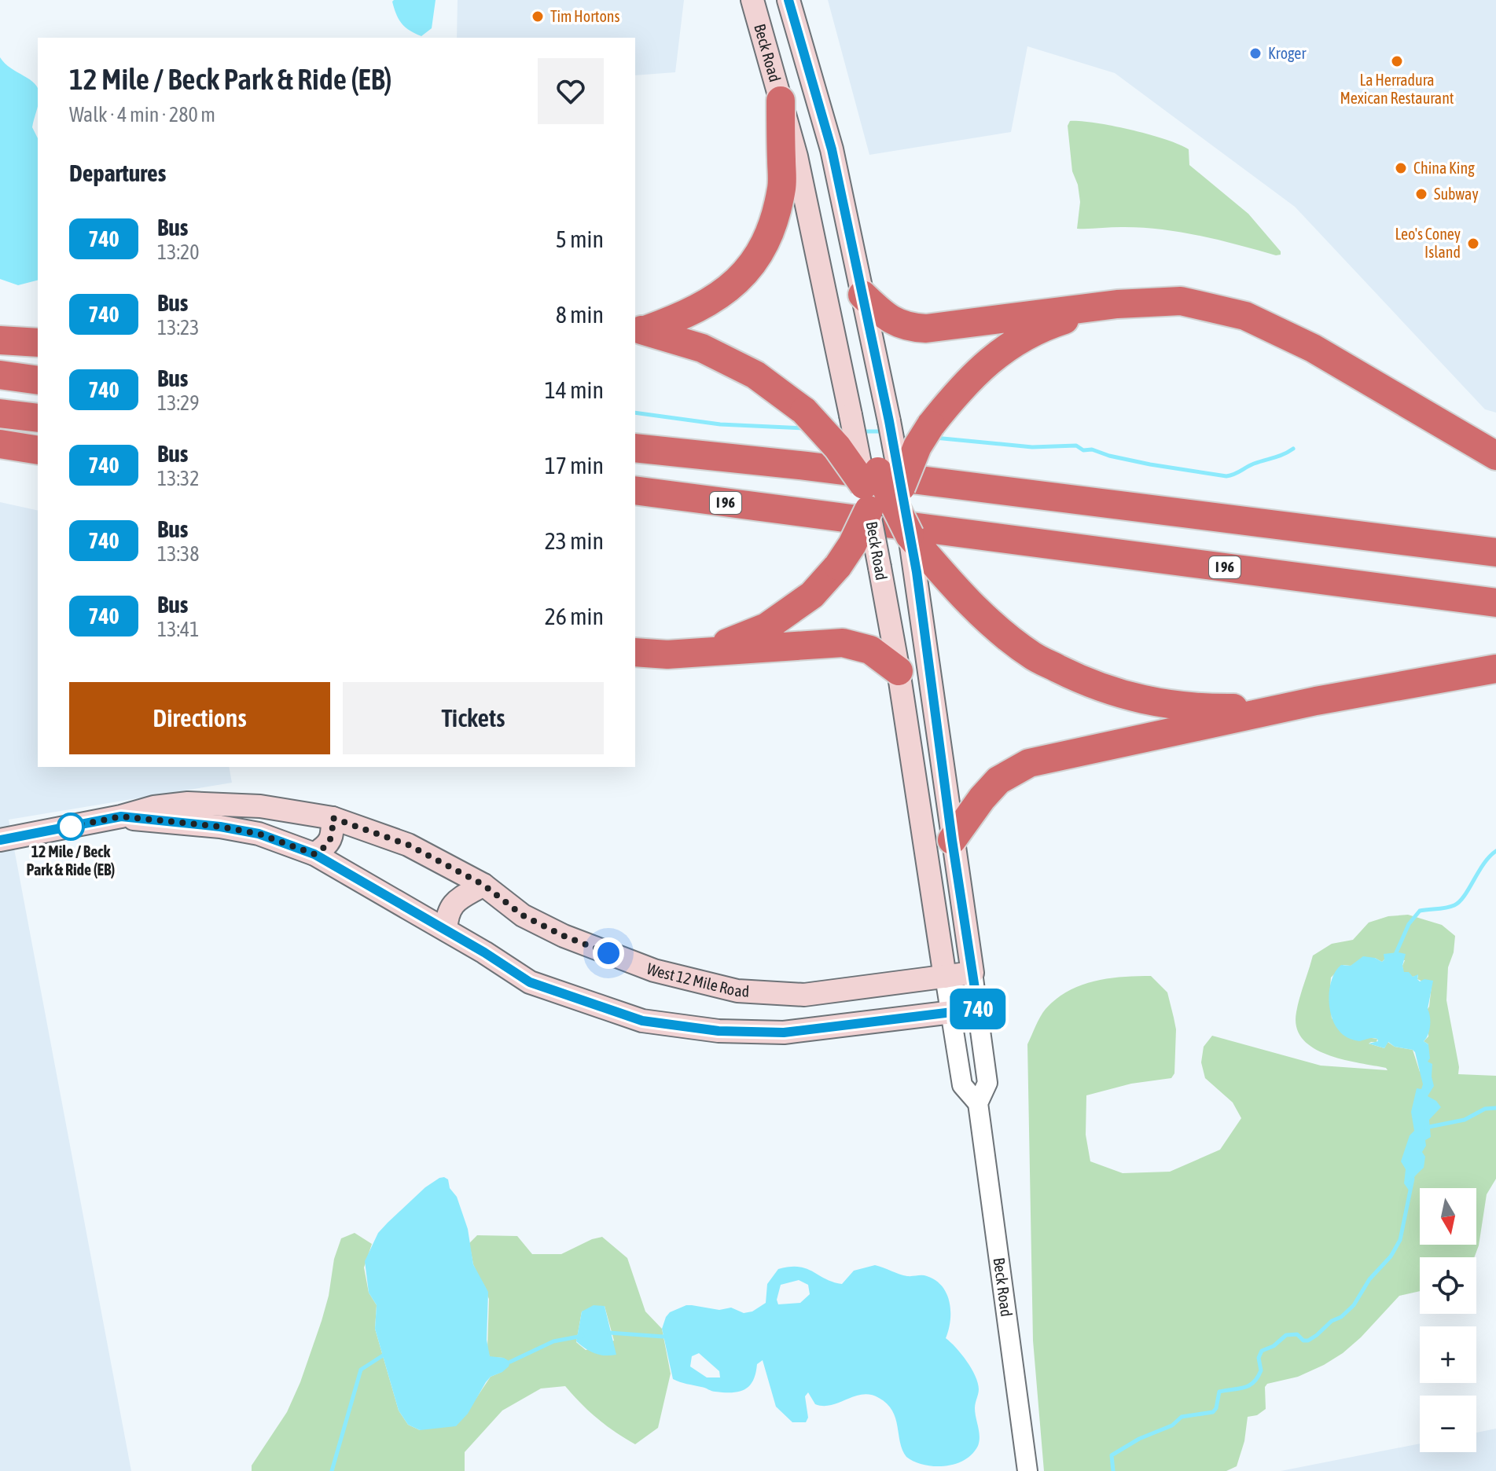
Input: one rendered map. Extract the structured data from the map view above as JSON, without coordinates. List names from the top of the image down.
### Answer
{
  "streets": {
    "highway": ["I 96"],
    "main road": ["Beck Road", "West 12 Mile Road"]
  },
  "crossings": [
    ["Beck Road", "West 12 Mile Road"]
  ],
  "places": [
    "Tim Hortons",
    "Kroger",
    "La Herradura Mexican Restaurant",
    "China King",
    "Subway",
    "Leo's Coney Island",
    "12 Mile / Beck Park & Ride (EB)"
  ],
  "lines": ["bus line 740"],
  "north": "bottom",
  "page": {
    "on_map": "740",
    "heading": [
      ["12 Mile / Beck Park & Ride (EB)", "Walk · 4 min · 280 m"],
      "Departures"
    ],
    "list": [
      {
        "mark": "740",
        "name": "Bus",
        "note": "13:20",
        "value": "5 min"
      },
      {
        "mark": "740",
        "name": "Bus",
        "note": "13:23",
        "value": "8 min"
      },
      {
        "mark": "740",
        "name": "Bus",
        "note": "13:29",
        "value": "14 min"
      },
      {
        "mark": "740",
        "name": "Bus",
        "note": "13:32",
        "value": "17 min"
      },
      {
        "mark": "740",
        "name": "Bus",
        "note": "13:38",
        "value": "23 min"
      },
      {
        "mark": "740",
        "name": "Bus",
        "note": "13:41",
        "value": "26 min"
      }
    ],
    "buttons": ["Directions", "Tickets"],
    "map_buttons": ["+", "−"]
  }
}
